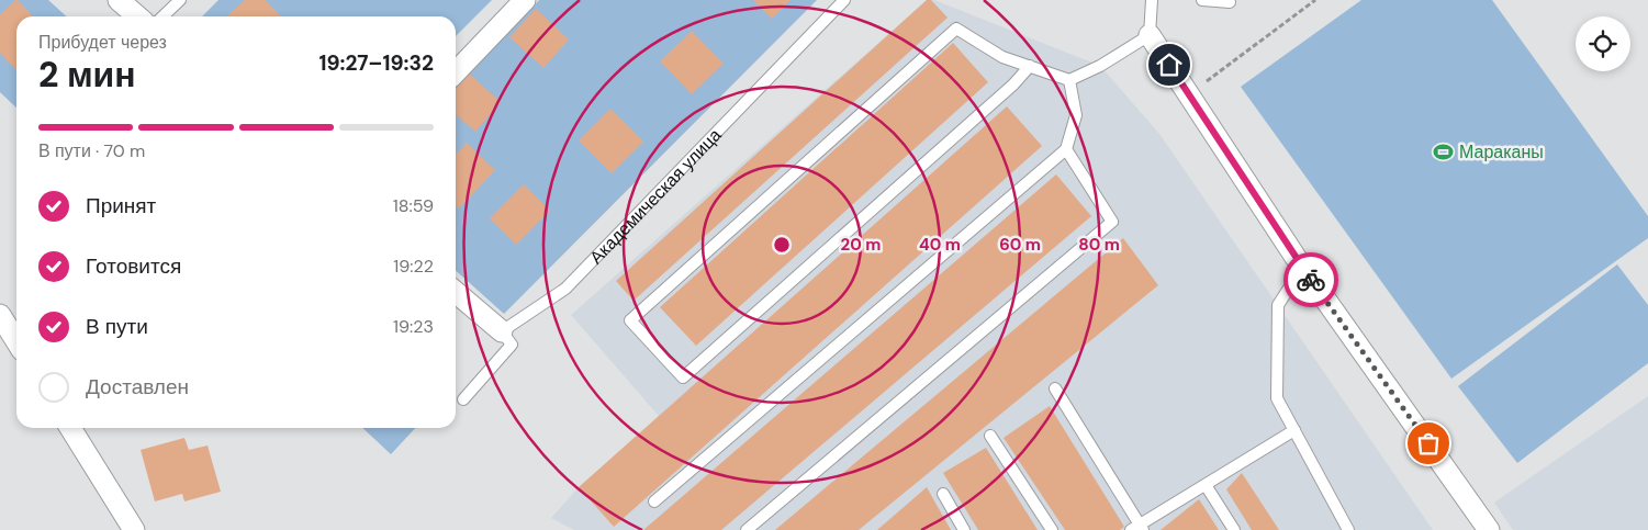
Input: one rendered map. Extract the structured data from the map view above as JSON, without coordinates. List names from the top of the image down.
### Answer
{
  "streets": {
    "lane": ["Академическая улица"]
  },
  "places": {
    "sports": ["Мараканы"]
  },
  "page": {
    "heading": ["2 мин", "Прибудет через", "19:27–19:32"],
    "bar": "В пути · 70 m",
    "list": [
      ["Принят", "18:59"],
      ["Готовится", "19:22"],
      ["В пути", "19:23"],
      "Доставлен"
    ]
  },
  "rings": [
    "20 m",
    "40 m",
    "60 m",
    "80 m"
  ]
}
